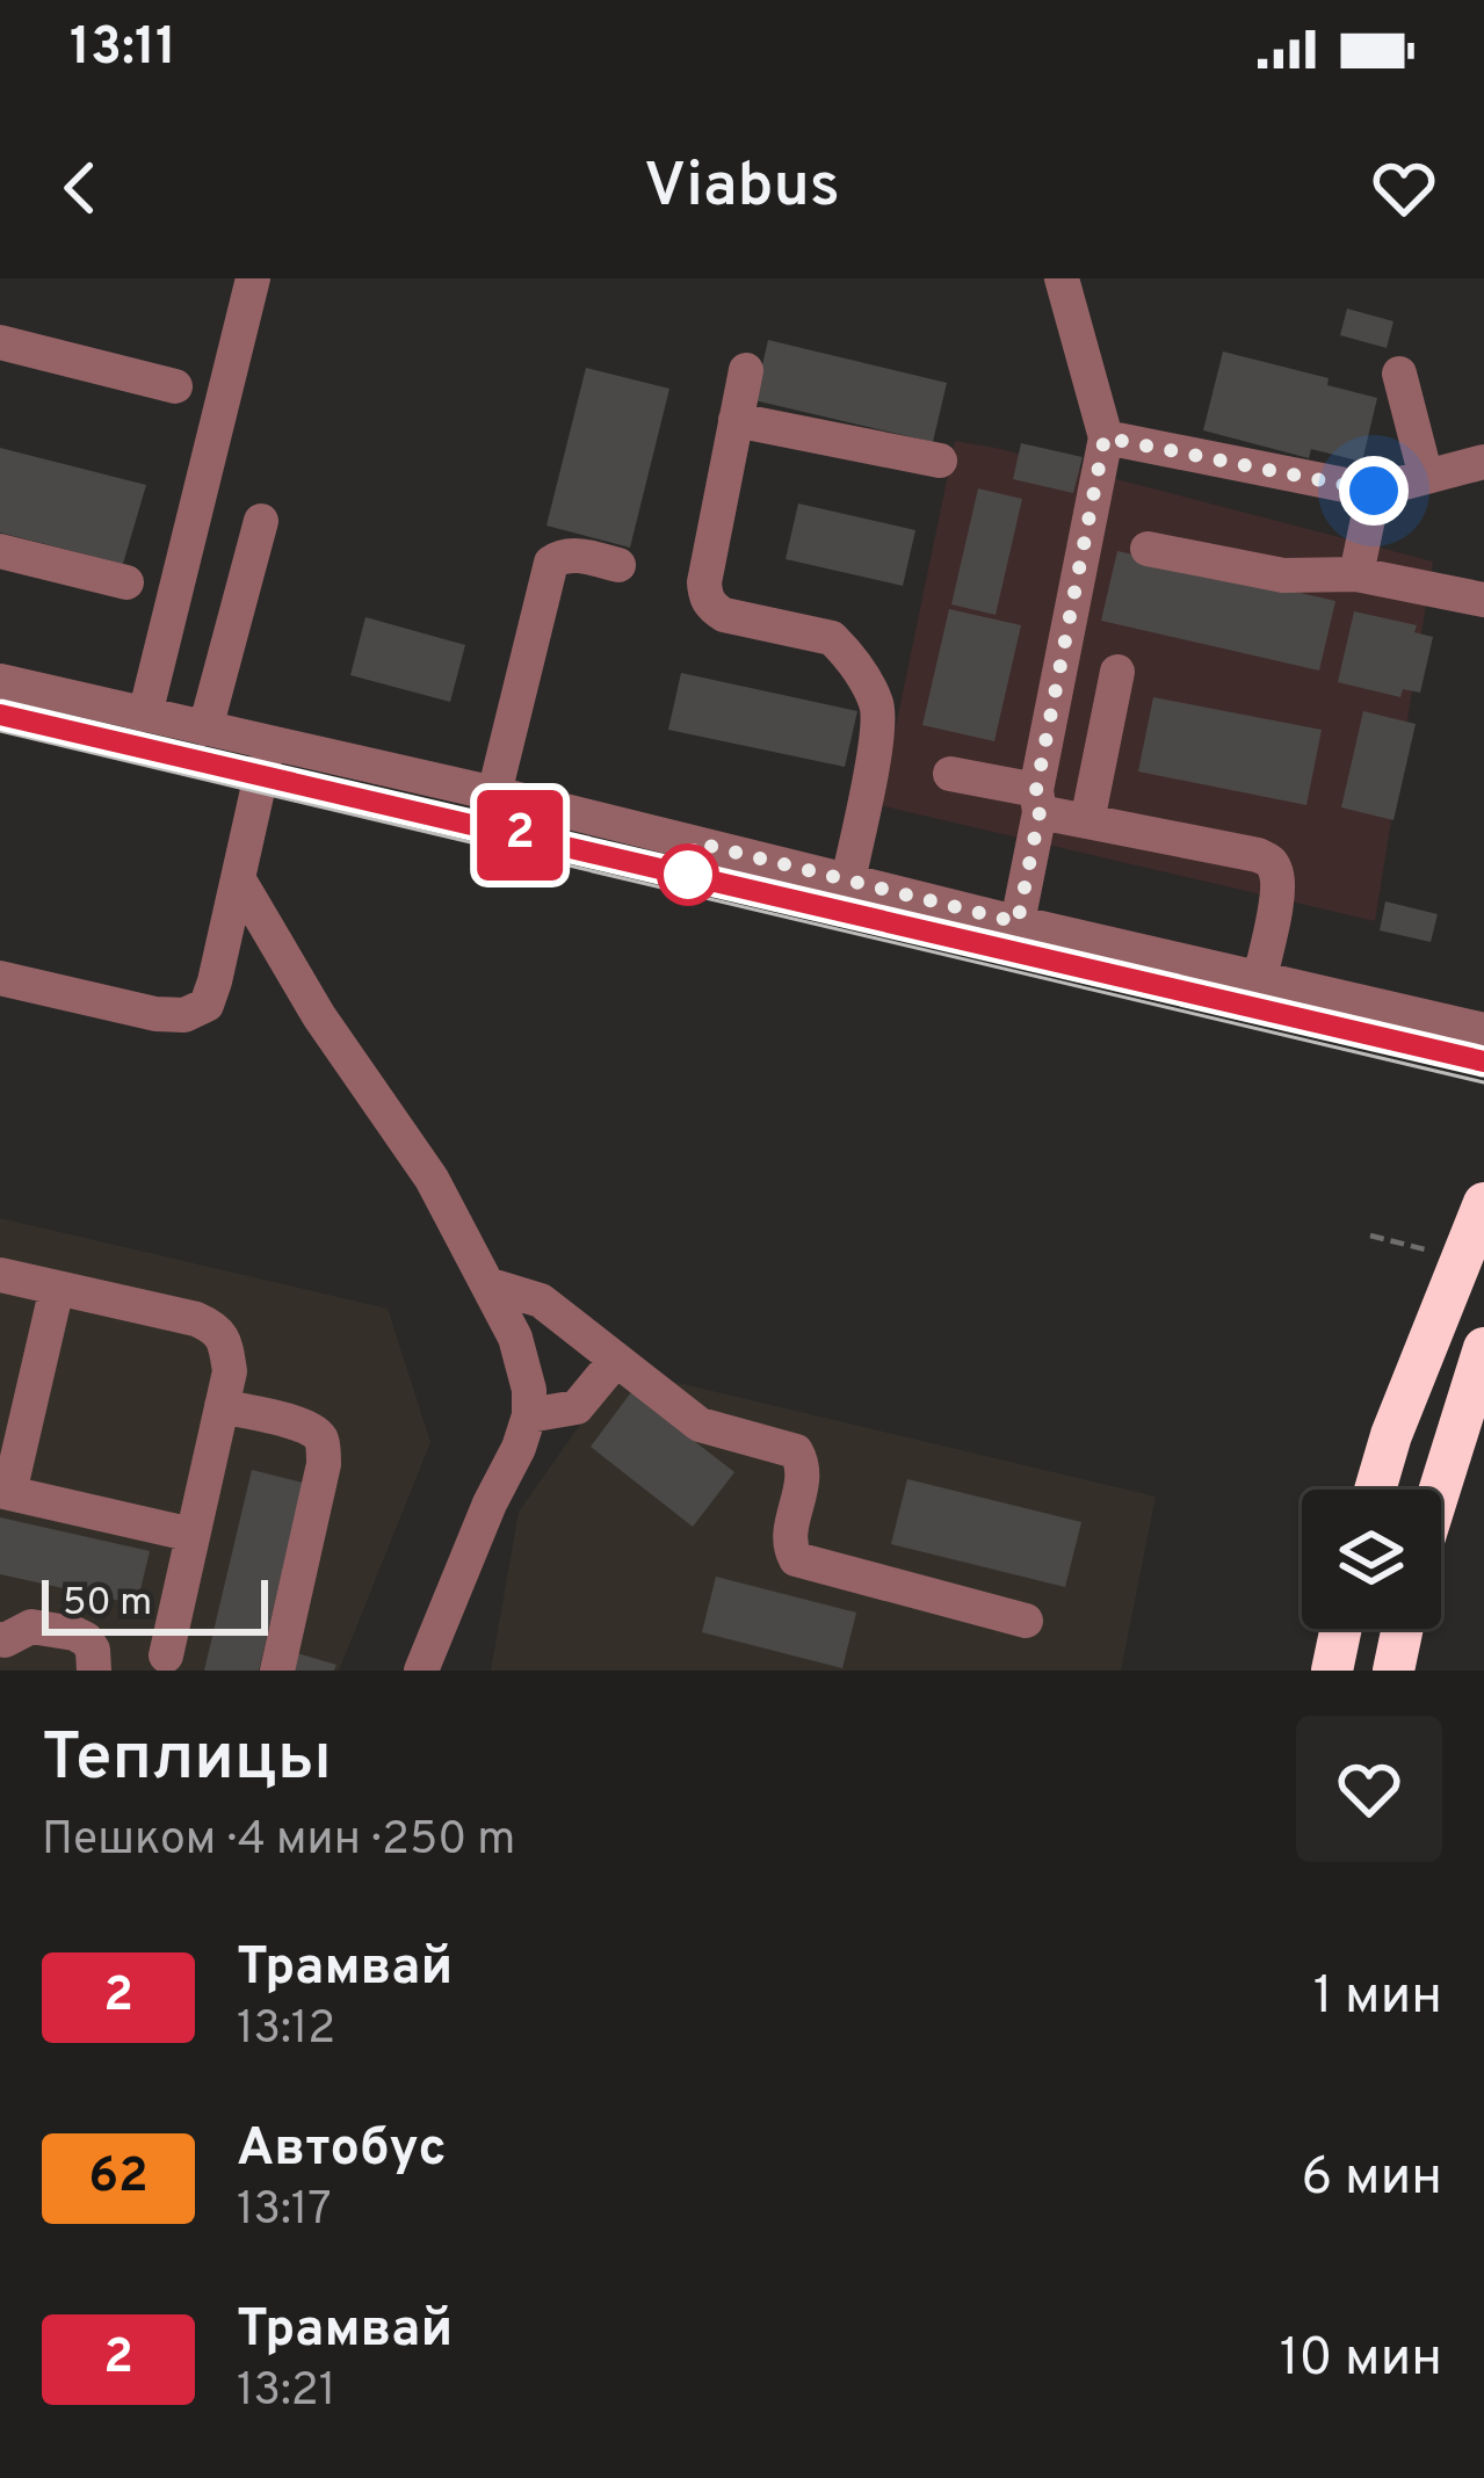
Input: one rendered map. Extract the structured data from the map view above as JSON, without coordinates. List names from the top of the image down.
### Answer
{
  "lines": ["tram line 2"],
  "scale_bar": "50 m",
  "page": {
    "status": "13:11",
    "header": "Viabus",
    "on_map": "2",
    "scale": "50 m",
    "heading": ["Теплицы", "Пешком · 4 мин · 250 m"],
    "list": [
      {
        "mark": "2",
        "name": "Трамвай",
        "note": "13:12",
        "value": "1 мин"
      },
      {
        "mark": "62",
        "name": "Автобус",
        "note": "13:17",
        "value": "6 мин"
      },
      {
        "mark": "2",
        "name": "Трамвай",
        "note": "13:21",
        "value": "10 мин"
      }
    ]
  }
}
